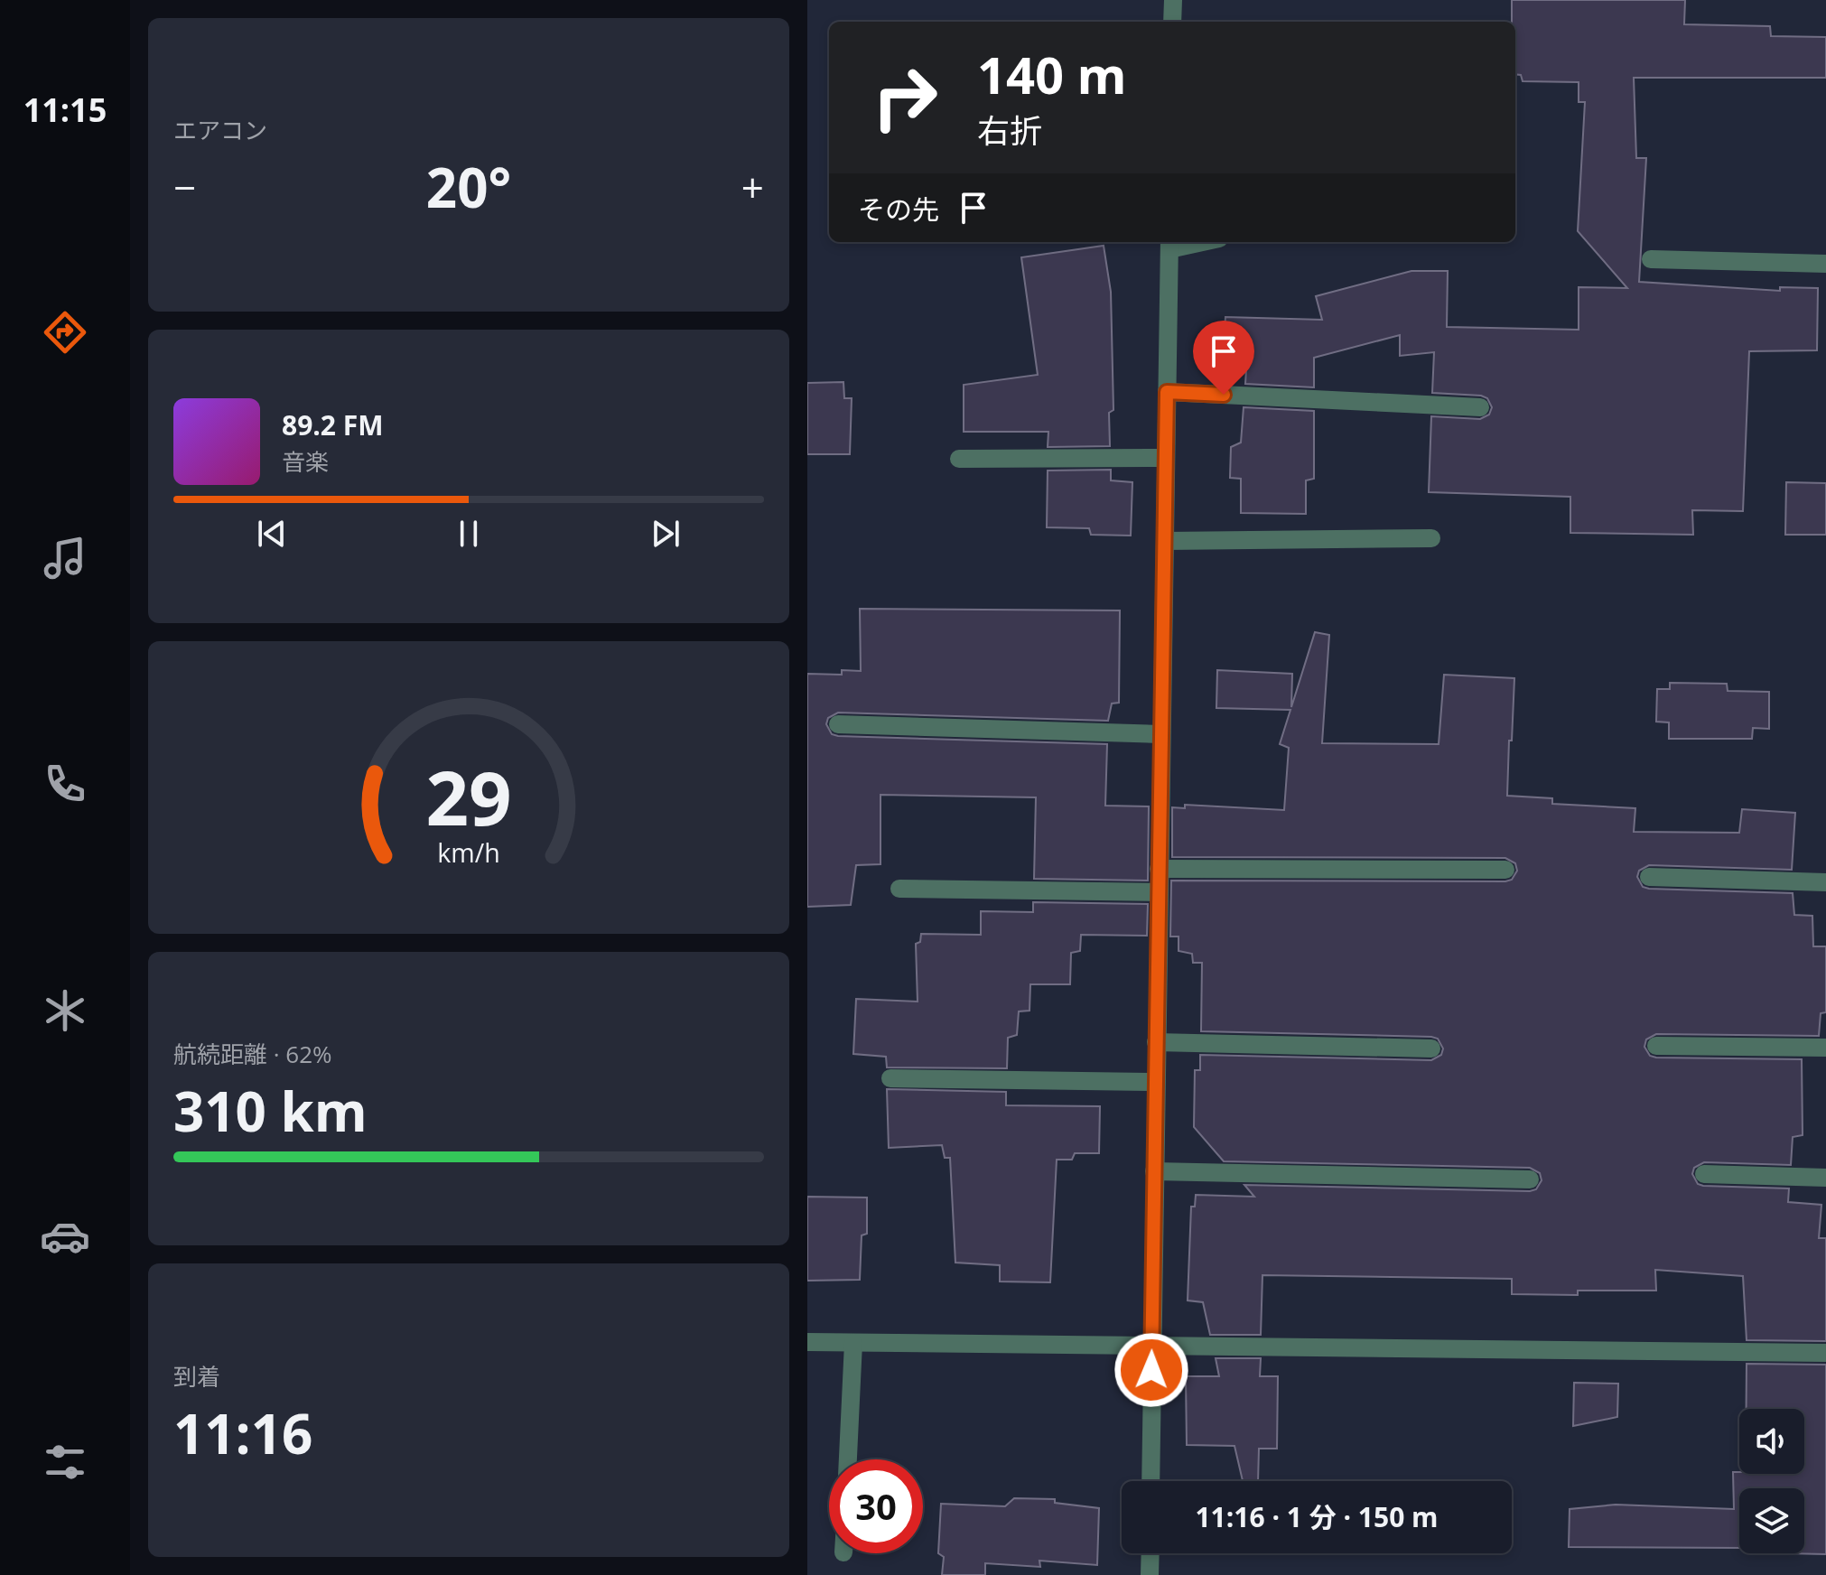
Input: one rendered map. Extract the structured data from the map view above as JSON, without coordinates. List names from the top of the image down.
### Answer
{
  "page": {
    "tabs": "11:15",
    "tile": [
      "エアコン",
      ["航続距離 · 62%", "310 km"],
      ["到着", "11:16"]
    ],
    "turn": ["140 m", "右折"],
    "heat": ["−", "20°", "+"],
    "then": "その先",
    "song": ["89.2 FM", "音楽"],
    "limit": "30",
    "trip": "11:16 · 1 分 · 150 m",
    "gauge": ["29", "km/h"]
  }
}
